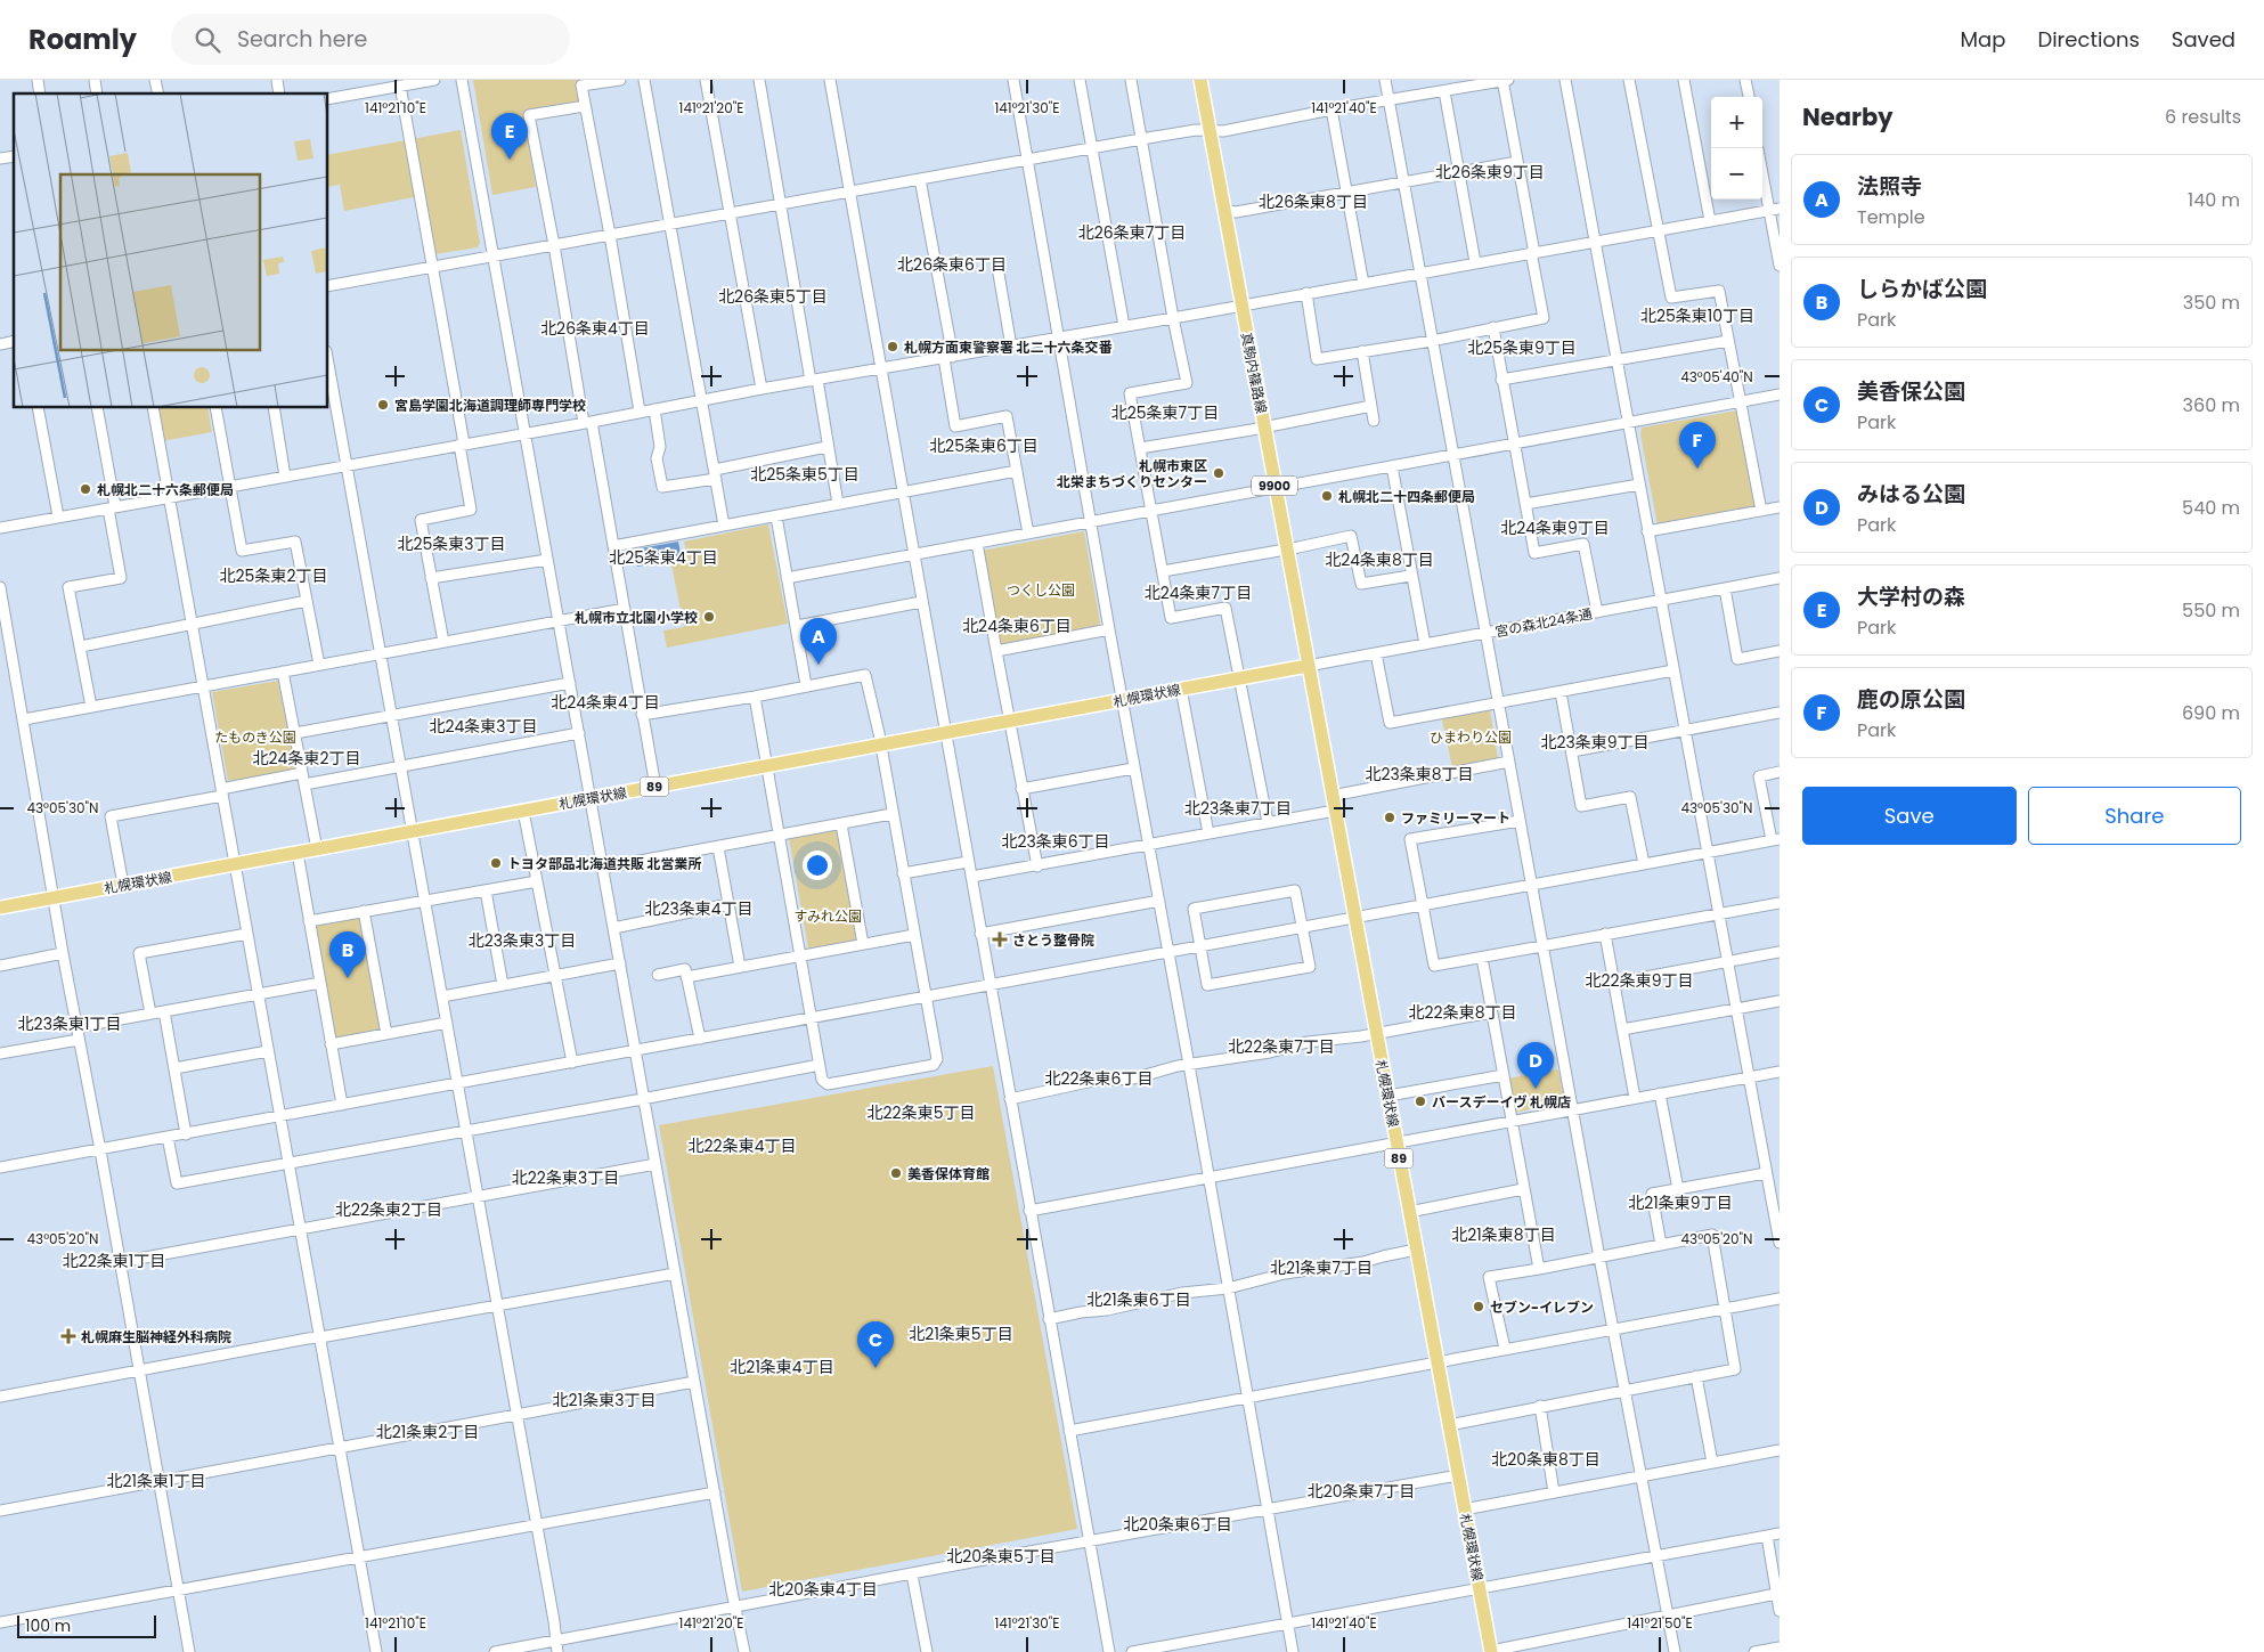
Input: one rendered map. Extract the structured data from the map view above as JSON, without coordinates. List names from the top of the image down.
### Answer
{
  "streets": {
    "main road": [
      "真駒内篠路線",
      "9900",
      "札幌環状線",
      "89"
    ],
    "street": ["宮の森北24条通"]
  },
  "crossings": [
    ["真駒内篠路線", "宮の森北24条通"],
    ["真駒内篠路線", "札幌環状線"],
    ["宮の森北24条通", "札幌環状線"]
  ],
  "districts": [
    "北26条東9丁目",
    "北26条東8丁目",
    "北26条東7丁目",
    "北26条東6丁目",
    "北26条東5丁目",
    "北25条東10丁目",
    "北26条東4丁目",
    "北25条東9丁目",
    "北25条東7丁目",
    "北25条東6丁目",
    "北25条東5丁目",
    "北24条東9丁目",
    "北25条東3丁目",
    "北25条東4丁目",
    "北24条東8丁目",
    "北25条東2丁目",
    "北24条東7丁目",
    "北24条東6丁目",
    "北24条東4丁目",
    "北24条東3丁目",
    "北23条東9丁目",
    "北24条東2丁目",
    "北23条東8丁目",
    "北23条東7丁目",
    "北23条東6丁目",
    "北23条東4丁目",
    "北23条東3丁目",
    "北22条東9丁目",
    "北22条東8丁目",
    "北23条東1丁目",
    "北22条東7丁目",
    "北22条東6丁目",
    "北22条東5丁目",
    "北22条東4丁目",
    "北22条東3丁目",
    "北21条東9丁目",
    "北22条東2丁目",
    "北21条東8丁目",
    "北22条東1丁目",
    "北21条東7丁目",
    "北21条東6丁目",
    "北21条東5丁目",
    "北21条東4丁目",
    "北21条東3丁目",
    "北21条東2丁目",
    "北20条東8丁目",
    "北21条東1丁目",
    "北20条東7丁目",
    "北20条東6丁目",
    "北20条東5丁目",
    "北20条東4丁目"
  ],
  "parks": [
    "つくし公園",
    "たものき公園",
    "ひまわり公園",
    "すみれ公園"
  ],
  "places": {
    "other": [
      "札幌方面東警察署 北二十六条交番",
      "宮島学園北海道調理師専門学校",
      "札幌市東区 北栄まちづくりセンター",
      "札幌北二十六条郵便局",
      "札幌北二十四条郵便局",
      "札幌市立北園小学校",
      "ファミリーマート",
      "トヨタ部品北海道共販 北営業所",
      "バースデーイヴ 札幌店",
      "美香保体育館",
      "セブン-イレブン"
    ],
    "health": ["さとう整骨院", "札幌麻生脳神経外科病院"]
  },
  "scale_bar": "100 m",
  "page": {
    "header": "Roamly",
    "search": "Search here",
    "nav": ["Map", "Directions", "Saved"],
    "heading": ["Nearby", "6 results"],
    "map_buttons": ["+", "−"],
    "pins": [
      "E",
      "F",
      "A",
      "B",
      "D",
      "C"
    ],
    "list": [
      {
        "mark": "A",
        "name": "法照寺",
        "note": "Temple",
        "value": "140 m"
      },
      {
        "mark": "B",
        "name": "しらかば公園",
        "note": "Park",
        "value": "350 m"
      },
      {
        "mark": "C",
        "name": "美香保公園",
        "note": "Park",
        "value": "360 m"
      },
      {
        "mark": "D",
        "name": "みはる公園",
        "note": "Park",
        "value": "540 m"
      },
      {
        "mark": "E",
        "name": "大学村の森",
        "note": "Park",
        "value": "550 m"
      },
      {
        "mark": "F",
        "name": "鹿の原公園",
        "note": "Park",
        "value": "690 m"
      }
    ],
    "buttons": ["Save", "Share"],
    "scale": "100 m"
  },
  "coordinates": [
    "141°21'10\"E",
    "141°21'20\"E",
    "141°21'30\"E",
    "141°21'40\"E",
    "43°05'40\"N",
    "43°05'30\"N",
    "43°05'20\"N",
    "141°21'50\"E"
  ]
}
